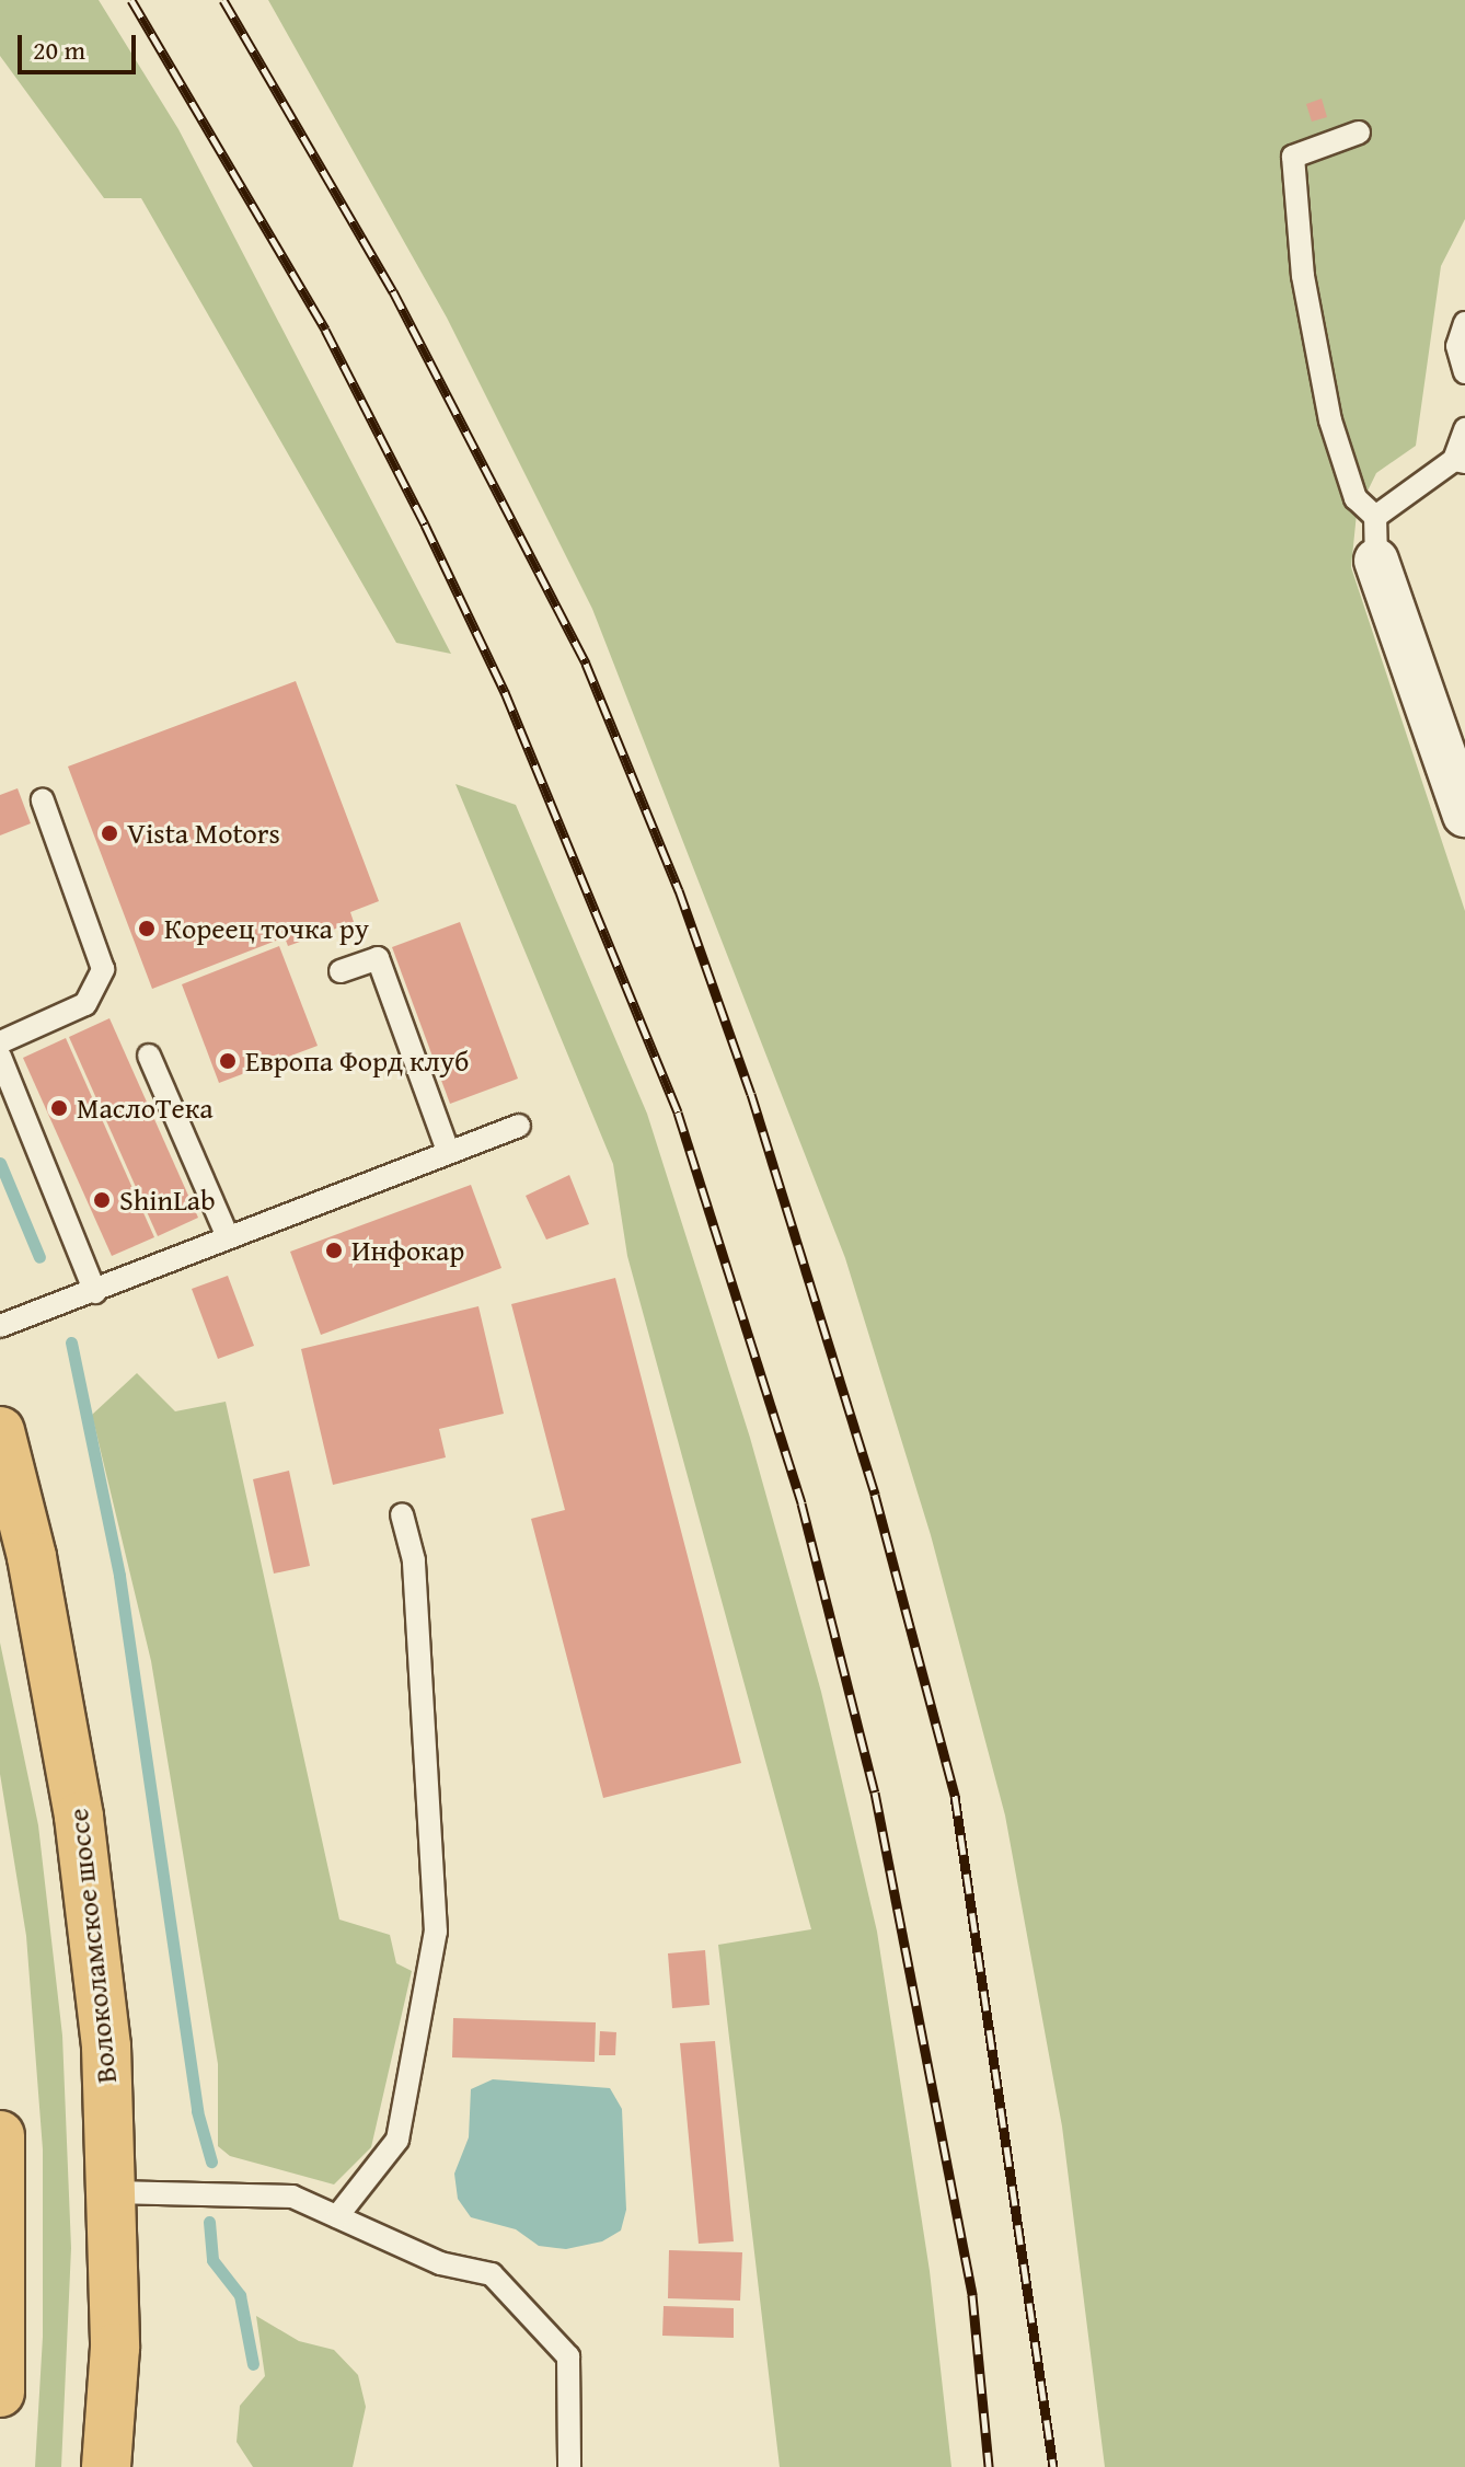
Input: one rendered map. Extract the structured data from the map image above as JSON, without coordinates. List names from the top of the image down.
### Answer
{
  "streets": {
    "main road": ["Волоколамское шоссе"]
  },
  "places": [
    "Vista Motors",
    "Кореец точка ру",
    "Европа Форд клуб",
    "МаслоТека",
    "ShinLab",
    "Инфокар"
  ],
  "scale_bar": "20 m"
}
